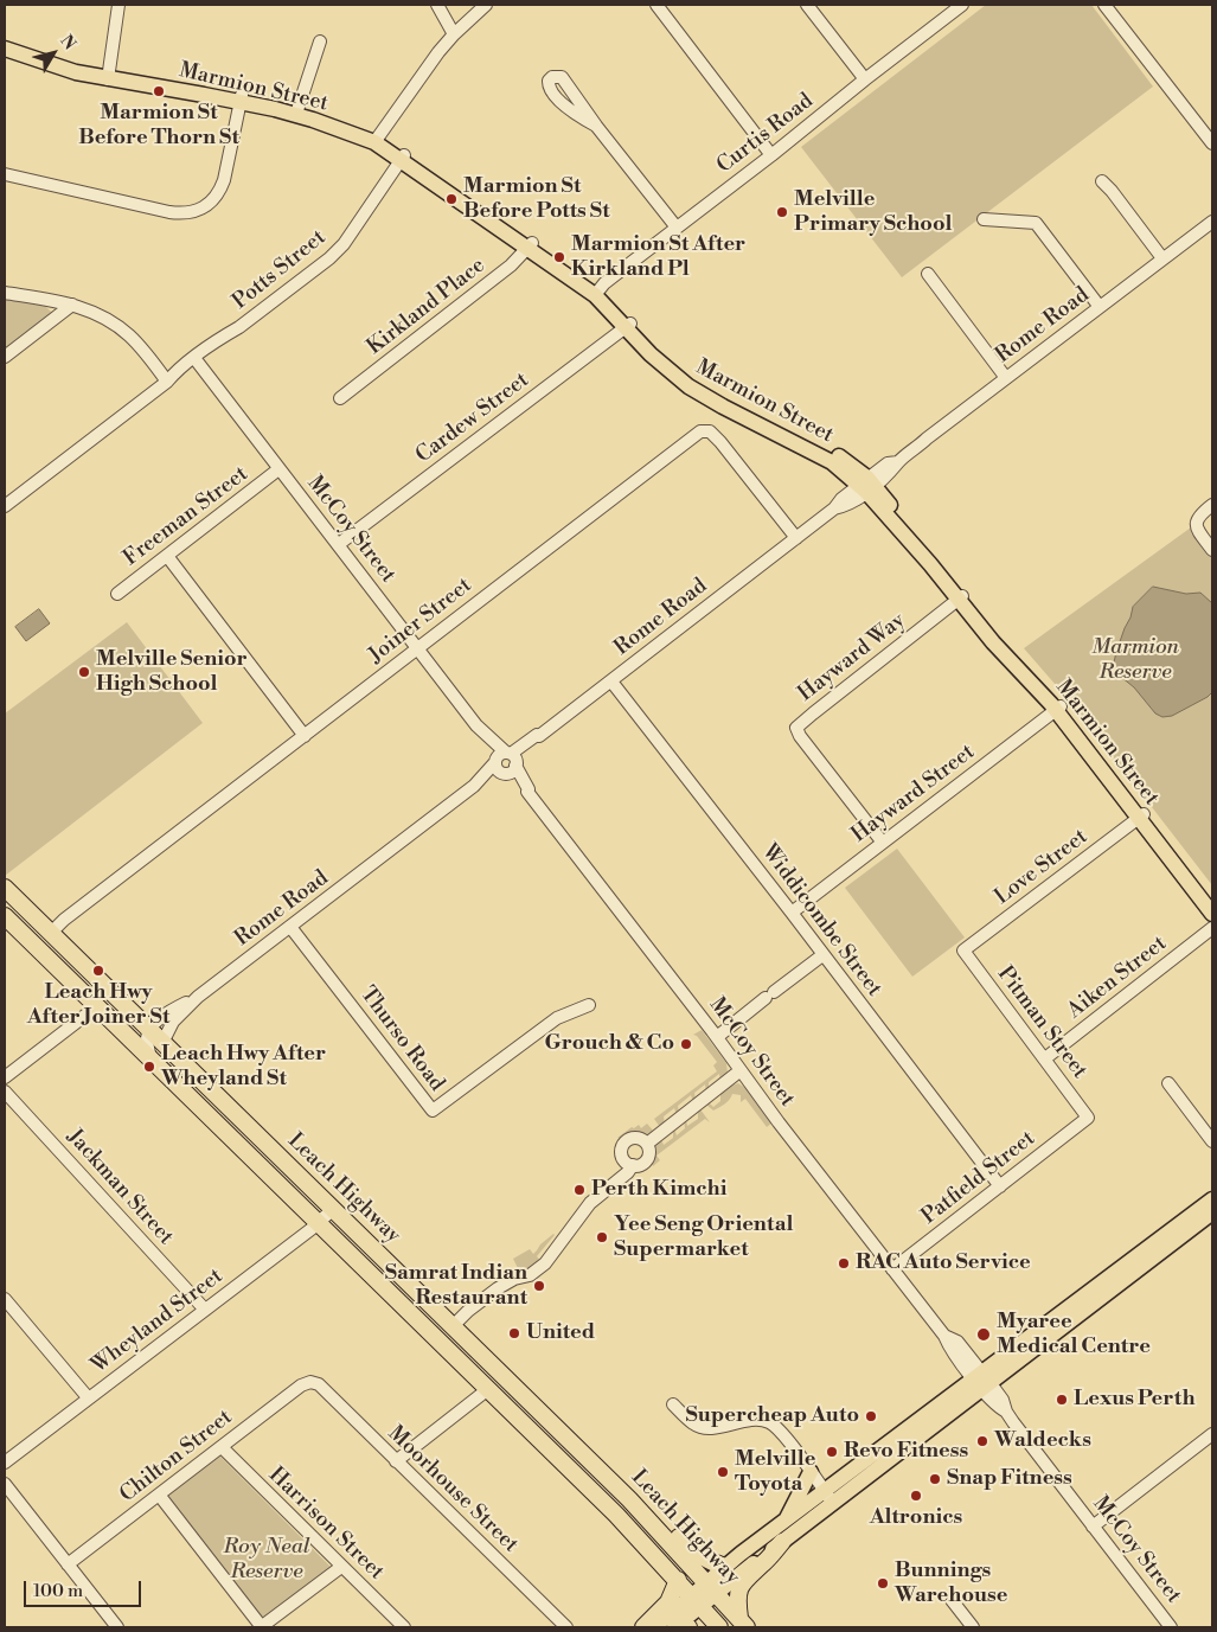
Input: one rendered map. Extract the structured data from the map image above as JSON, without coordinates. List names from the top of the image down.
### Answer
{
  "streets": {
    "highway": ["Leach Highway"],
    "main road": ["Marmion Street"],
    "street": [
      "Curtis Road",
      "Potts Street",
      "Kirkland Place",
      "Rome Road",
      "Cardew Street",
      "Freeman Street",
      "McCoy Street",
      "Joiner Street",
      "Hayward Way",
      "Hayward Street",
      "Love Street",
      "Widdicombe Street",
      "Aiken Street",
      "Pitman Street",
      "Thurso Road",
      "Patfield Street",
      "Jackman Street",
      "Wheyland Street",
      "Chilton Street",
      "Moorhouse Street",
      "Harrison Street"
    ]
  },
  "crossings": [
    ["Marmion Street", "Curtis Road"],
    ["Marmion Street", "Potts Street"],
    ["Marmion Street", "Kirkland Place"],
    ["Marmion Street", "Rome Road"],
    ["Marmion Street", "Cardew Street"],
    ["Marmion Street", "Hayward Way"],
    ["Marmion Street", "Hayward Street"],
    ["Marmion Street", "Love Street"],
    ["Potts Street", "McCoy Street"],
    ["Rome Road", "McCoy Street"],
    ["Rome Road", "Joiner Street"],
    ["Rome Road", "Widdicombe Street"],
    ["Rome Road", "Thurso Road"],
    ["Rome Road", "Leach Highway"],
    ["Cardew Street", "McCoy Street"],
    ["Freeman Street", "McCoy Street"],
    ["McCoy Street", "Joiner Street"],
    ["McCoy Street", "Patfield Street"],
    ["Joiner Street", "Leach Highway"],
    ["Hayward Way", "Hayward Street"],
    ["Hayward Street", "Widdicombe Street"],
    ["Love Street", "Pitman Street"],
    ["Widdicombe Street", "Patfield Street"],
    ["Aiken Street", "Pitman Street"],
    ["Pitman Street", "Patfield Street"],
    ["Jackman Street", "Wheyland Street"],
    ["Leach Highway", "Wheyland Street"],
    ["Chilton Street", "Moorhouse Street"],
    ["Chilton Street", "Harrison Street"]
  ],
  "parks": ["Marmion Reserve", "Roy Neal Reserve"],
  "places": [
    "Marmion St Before Thorn St",
    "Marmion St Before Potts St",
    "Melville Primary School",
    "Marmion St After Kirkland Pl",
    "Melville Senior High School",
    "Leach Hwy After Joiner St",
    "Grouch & Co",
    "Leach Hwy After Wheyland St",
    "Perth Kimchi",
    "Yee Seng Oriental Supermarket",
    "RAC Auto Service",
    "Samrat Indian Restaurant",
    "United",
    "Myaree Medical Centre",
    "Lexus Perth",
    "Supercheap Auto",
    "Waldecks",
    "Revo Fitness",
    "Melville Toyota",
    "Snap Fitness",
    "Altronics",
    "Bunnings Warehouse"
  ],
  "scale_bar": "100 m",
  "north": "top right"
}
